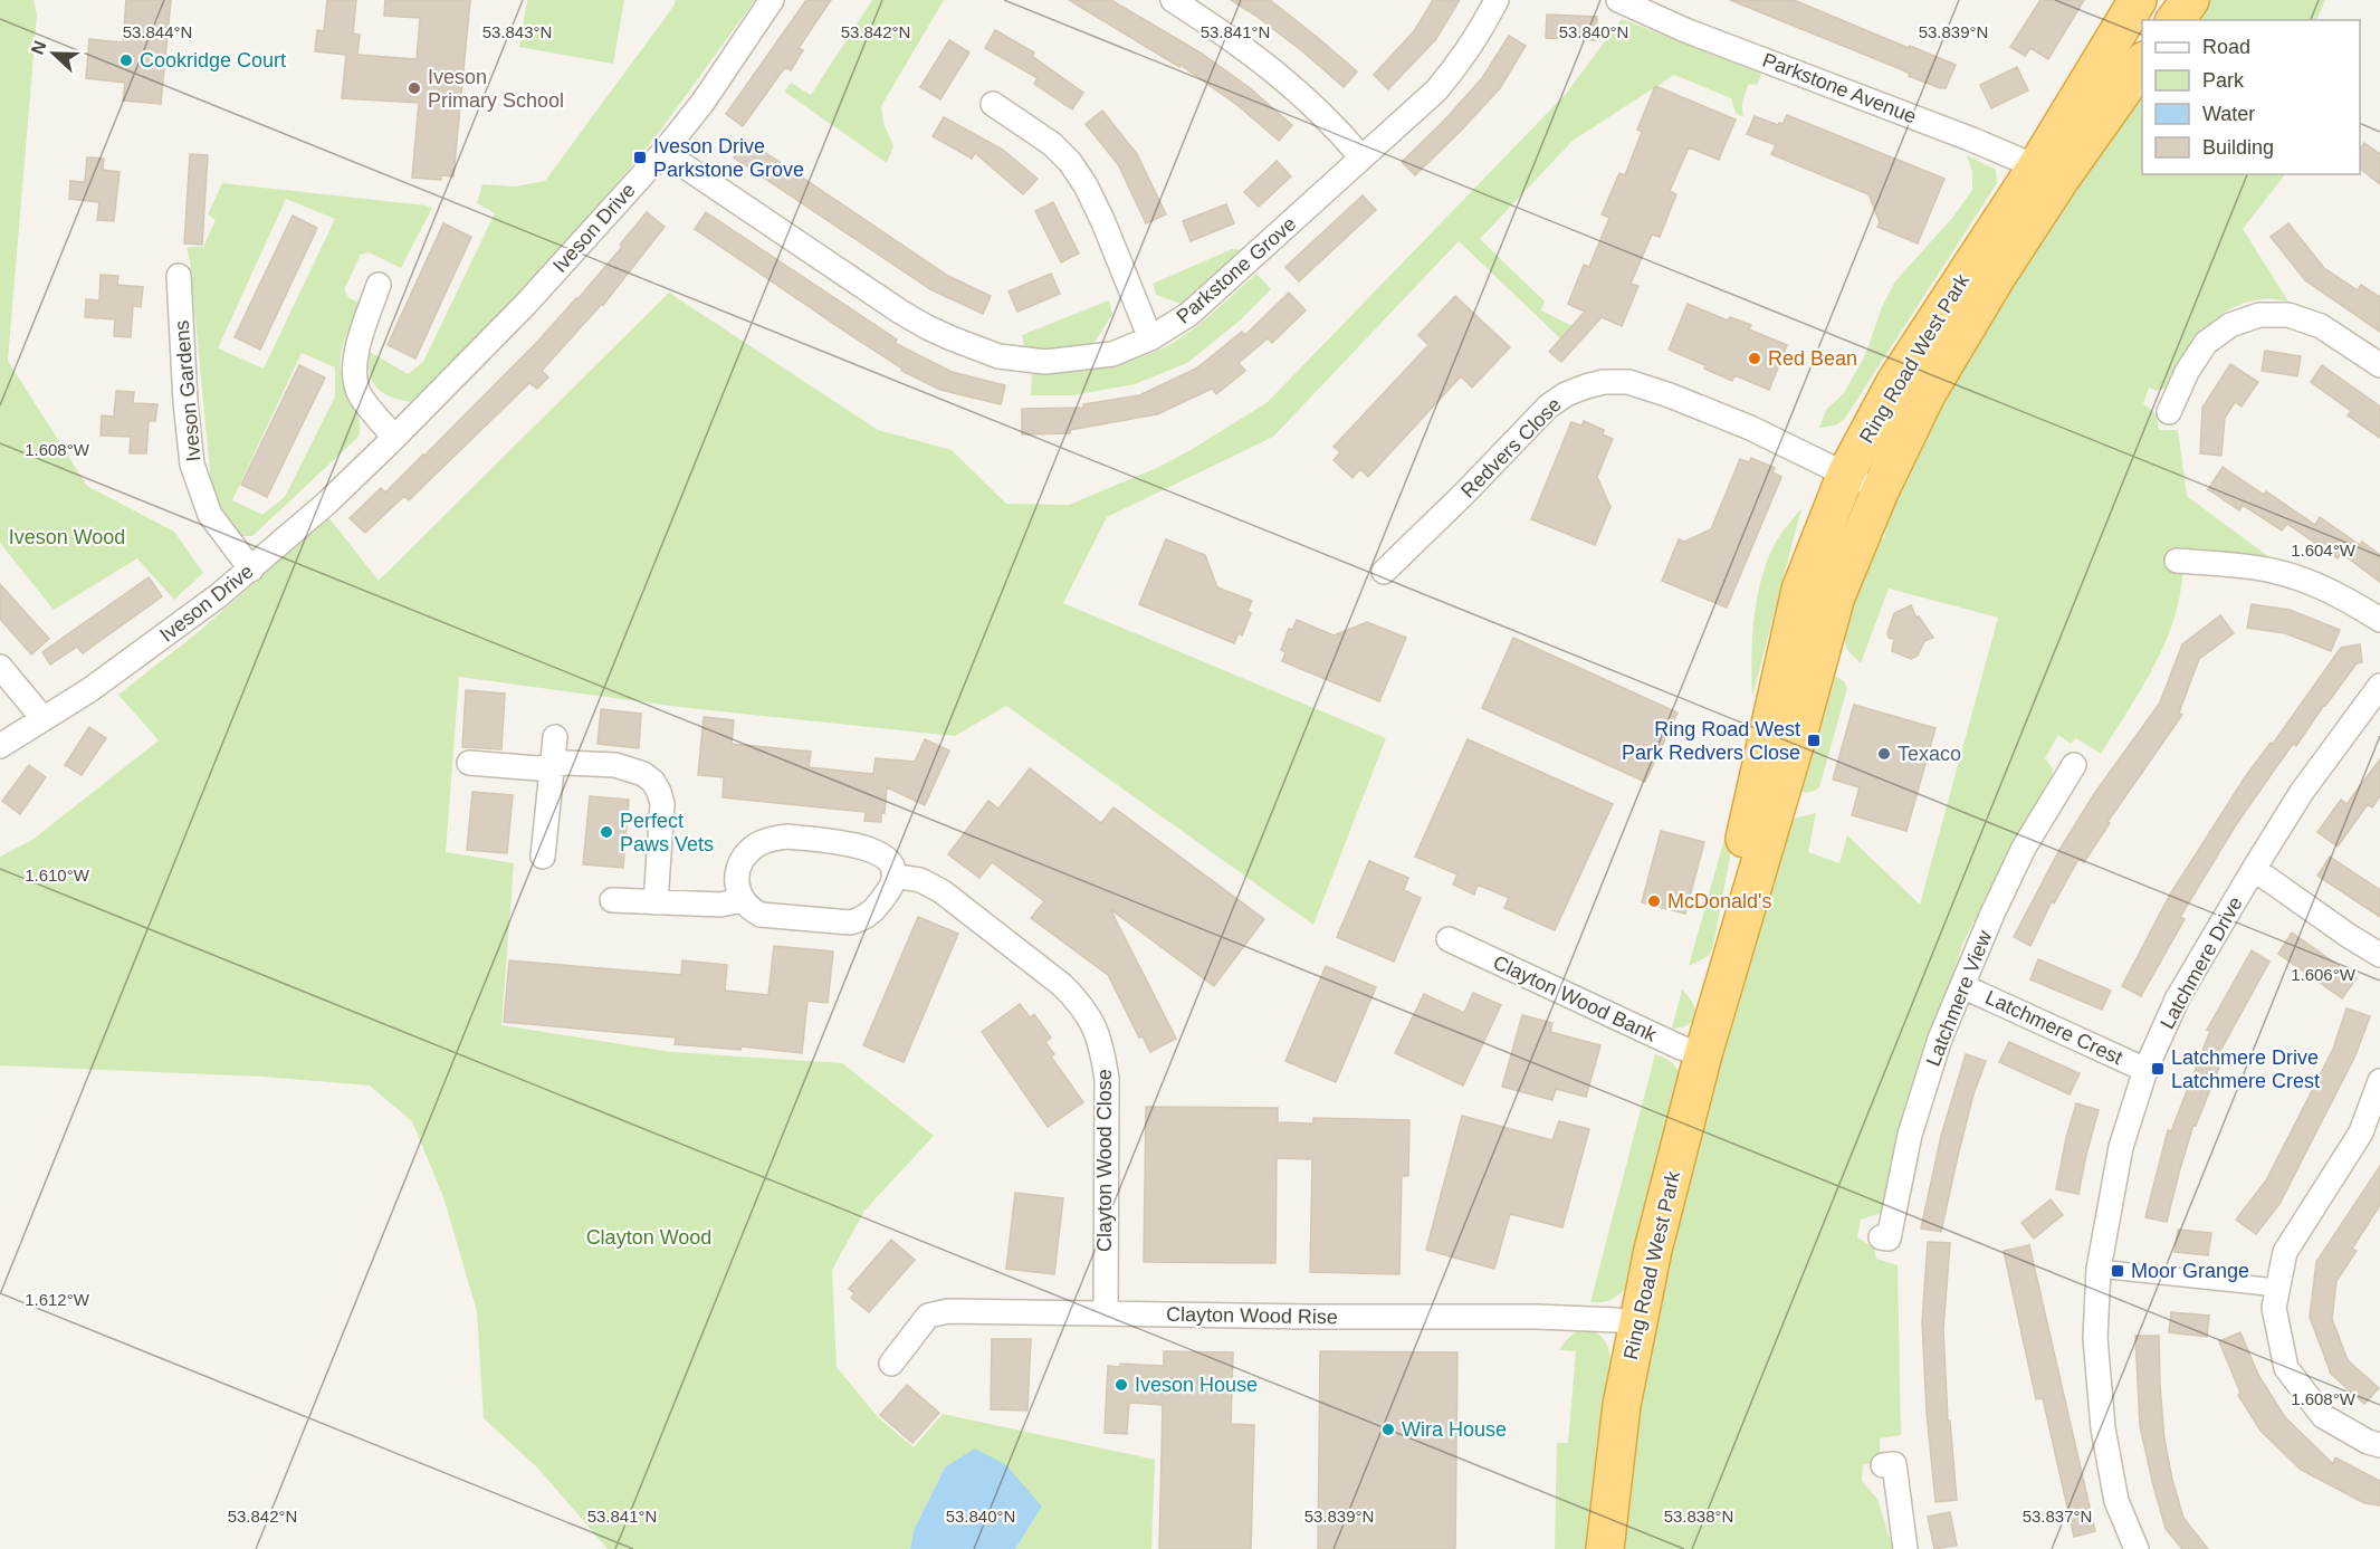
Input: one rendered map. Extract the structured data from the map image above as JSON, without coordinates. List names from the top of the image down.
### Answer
{
  "streets": {
    "highway": ["Ring Road West Park"],
    "street": [
      "Parkstone Avenue",
      "Iveson Drive",
      "Parkstone Grove",
      "Iveson Gardens",
      "Redvers Close",
      "Latchmere Drive",
      "Clayton Wood Bank",
      "Latchmere View",
      "Latchmere Crest",
      "Clayton Wood Close",
      "Clayton Wood Rise"
    ]
  },
  "crossings": [
    ["Parkstone Avenue", "Ring Road West Park"],
    ["Iveson Drive", "Parkstone Grove"],
    ["Iveson Drive", "Iveson Gardens"],
    ["Ring Road West Park", "Redvers Close"],
    ["Ring Road West Park", "Clayton Wood Bank"],
    ["Ring Road West Park", "Clayton Wood Rise"],
    ["Latchmere Drive", "Latchmere Crest"],
    ["Latchmere View", "Latchmere Crest"],
    ["Clayton Wood Close", "Clayton Wood Rise"]
  ],
  "parks": ["Iveson Wood", "Clayton Wood"],
  "places": {
    "other": [
      "Cookridge Court",
      "Iveson Primary School",
      "Red Bean",
      "Texaco",
      "Perfect Paws Vets",
      "McDonald's",
      "Iveson House",
      "Wira House"
    ],
    "transit": [
      "Iveson Drive Parkstone Grove",
      "Ring Road West Park Redvers Close",
      "Latchmere Drive Latchmere Crest",
      "Moor Grange"
    ]
  },
  "legend": [
    "Road",
    "Park",
    "Water",
    "Building"
  ],
  "north": "left",
  "coordinates": [
    "53.844°N",
    "53.843°N",
    "53.842°N",
    "53.841°N",
    "53.840°N",
    "53.839°N",
    "1.608°W",
    "1.604°W",
    "1.610°W",
    "1.606°W",
    "1.612°W",
    "53.838°N",
    "53.837°N"
  ]
}
